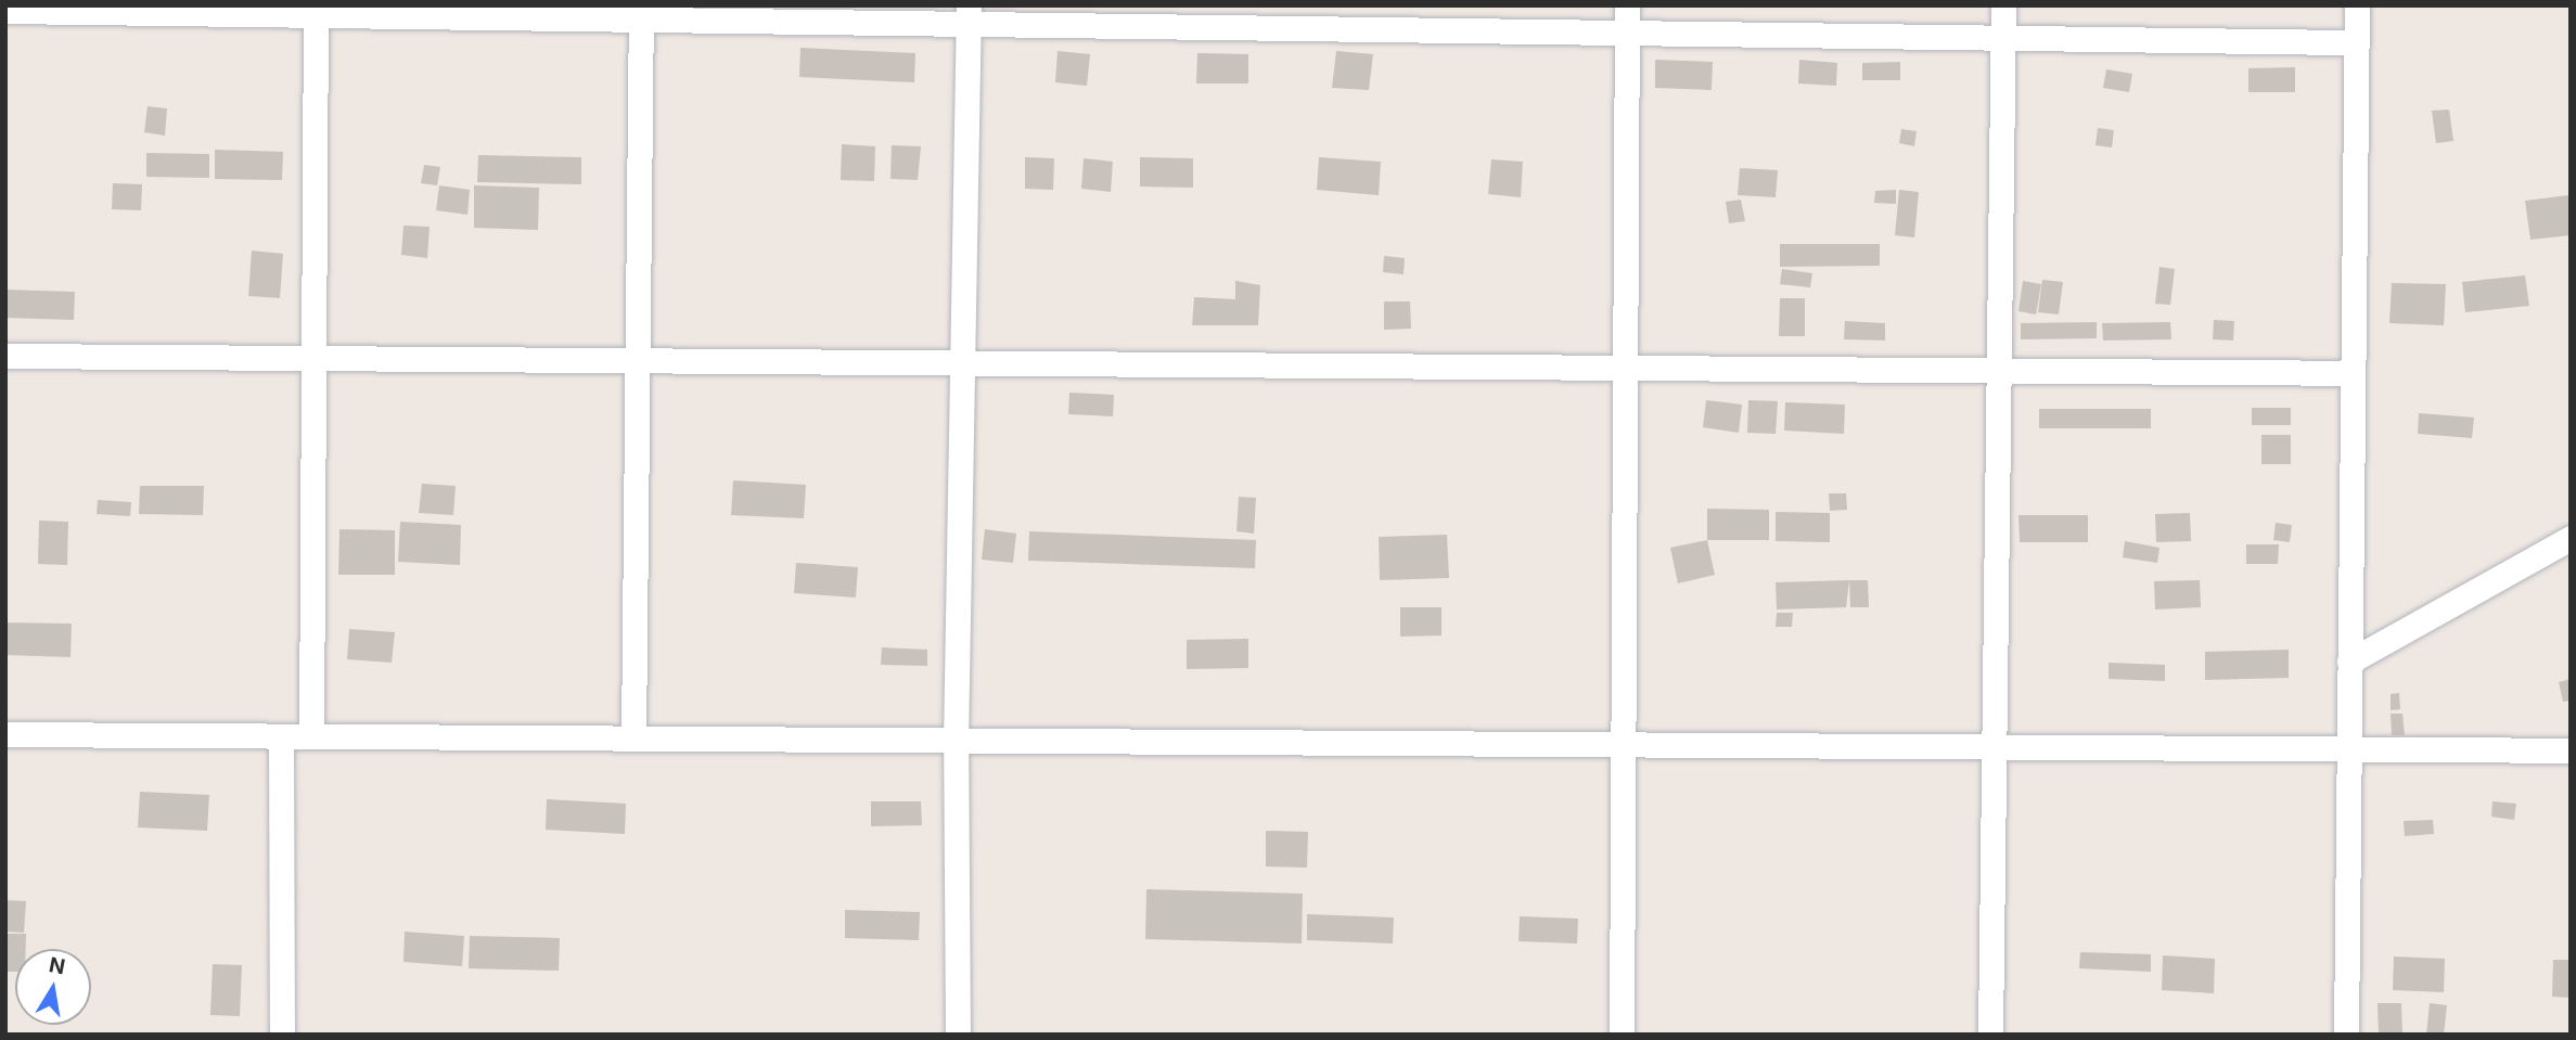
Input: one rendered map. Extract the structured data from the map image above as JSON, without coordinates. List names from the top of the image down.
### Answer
{
  "north": "top"
}
